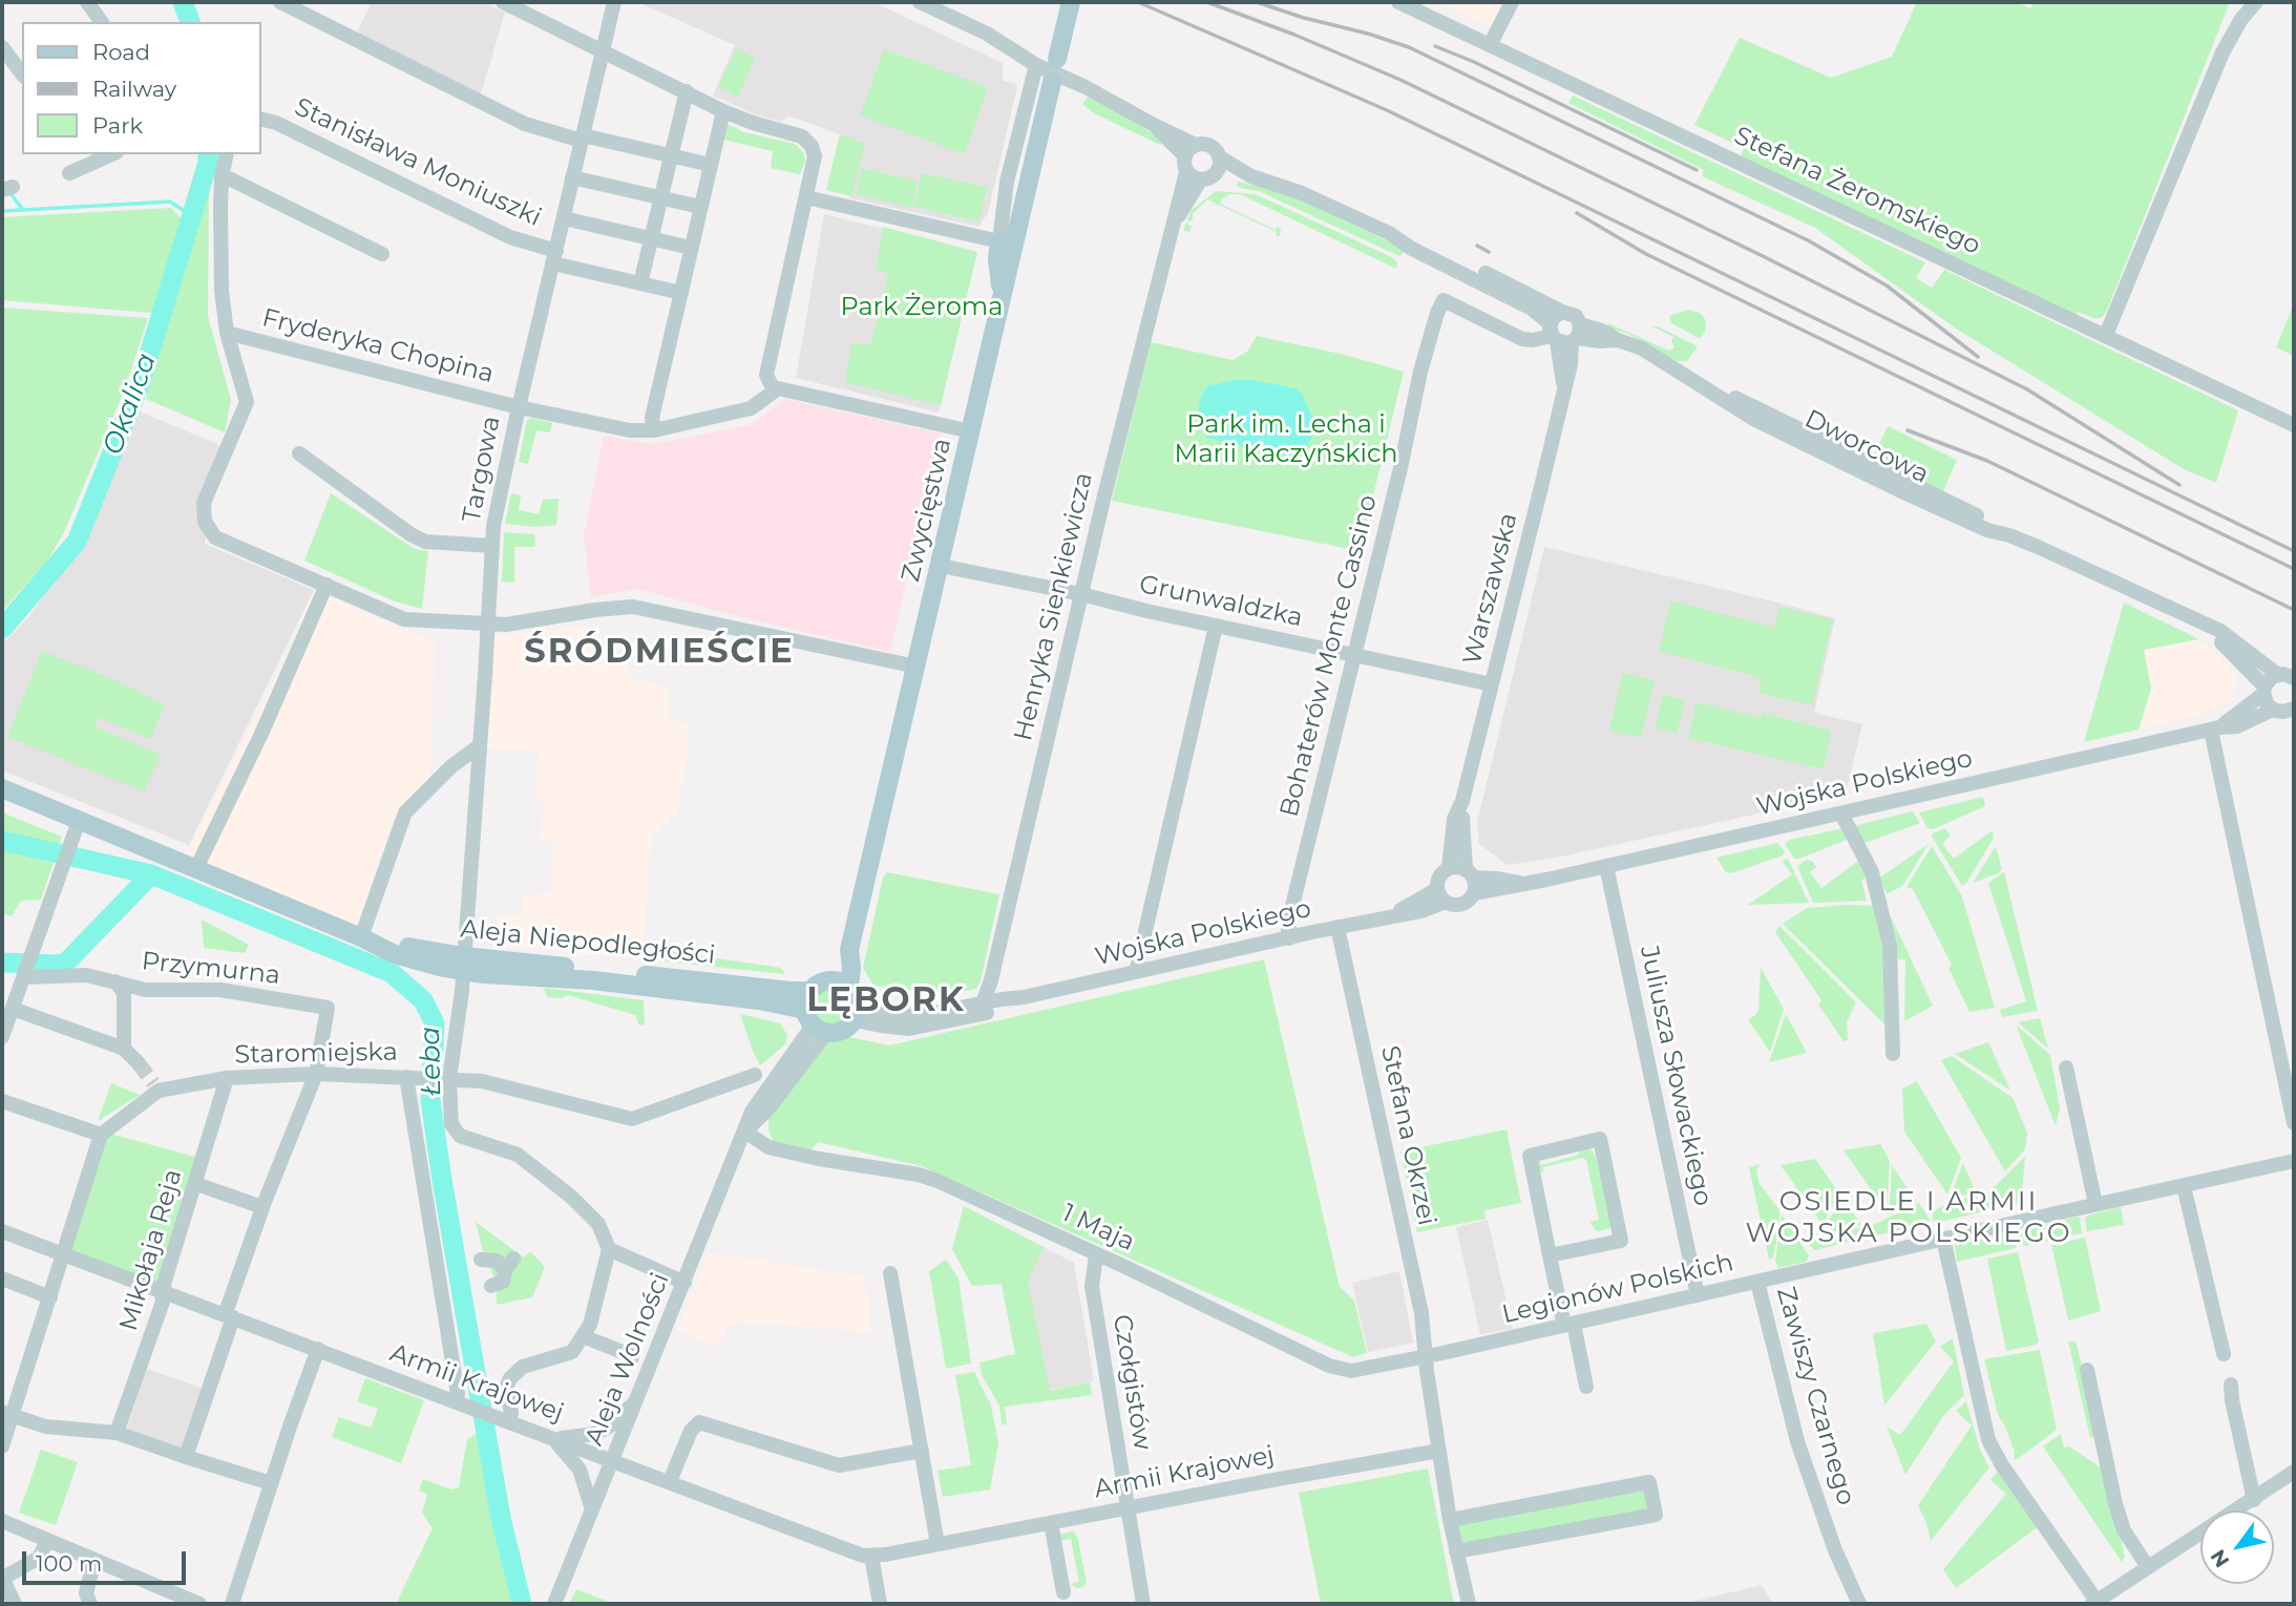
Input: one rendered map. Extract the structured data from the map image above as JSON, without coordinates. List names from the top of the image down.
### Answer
{
  "streets": {
    "main road": ["Zwycięstwa", "Aleja Niepodległości"],
    "street": [
      "Stanisława Moniuszki",
      "Stefana Żeromskiego",
      "Fryderyka Chopina",
      "Dworcowa",
      "Targowa",
      "Warszawska",
      "Grunwaldzka",
      "Henryka Sienkiewicza",
      "Bohaterów Monte Cassino",
      "Wojska Polskiego",
      "Przymurna",
      "Staromiejska",
      "Juliusza Słowackiego",
      "Stefana Okrzei",
      "1 Maja",
      "Mikołaja Reja",
      "Legionów Polskich",
      "Aleja Wolności",
      "Czołgistów",
      "Armii Krajowej",
      "Zawiszy Czarnego"
    ]
  },
  "crossings": [
    ["Stanisława Moniuszki", "Targowa"],
    ["Fryderyka Chopina", "Targowa"],
    ["Dworcowa", "Warszawska"],
    ["Dworcowa", "Henryka Sienkiewicza"],
    ["Dworcowa", "Bohaterów Monte Cassino"],
    ["Dworcowa", "Wojska Polskiego"],
    ["Targowa", "Aleja Niepodległości"],
    ["Targowa", "Staromiejska"],
    ["Zwycięstwa", "Grunwaldzka"],
    ["Zwycięstwa", "Wojska Polskiego"],
    ["Zwycięstwa", "Aleja Niepodległości"],
    ["Zwycięstwa", "Aleja Wolności"],
    ["Warszawska", "Grunwaldzka"],
    ["Warszawska", "Wojska Polskiego"],
    ["Grunwaldzka", "Henryka Sienkiewicza"],
    ["Grunwaldzka", "Bohaterów Monte Cassino"],
    ["Henryka Sienkiewicza", "Wojska Polskiego"],
    ["Bohaterów Monte Cassino", "Wojska Polskiego"],
    ["Wojska Polskiego", "Aleja Niepodległości"],
    ["Wojska Polskiego", "Juliusza Słowackiego"],
    ["Wojska Polskiego", "Stefana Okrzei"],
    ["Wojska Polskiego", "Aleja Wolności"],
    ["Aleja Niepodległości", "Aleja Wolności"],
    ["Przymurna", "Staromiejska"],
    ["Staromiejska", "Mikołaja Reja"],
    ["Juliusza Słowackiego", "Legionów Polskich"],
    ["Stefana Okrzei", "1 Maja"],
    ["Stefana Okrzei", "Legionów Polskich"],
    ["Stefana Okrzei", "Armii Krajowej"],
    ["1 Maja", "Legionów Polskich"],
    ["1 Maja", "Aleja Wolności"],
    ["1 Maja", "Czołgistów"],
    ["Mikołaja Reja", "Armii Krajowej"],
    ["Legionów Polskich", "Zawiszy Czarnego"],
    ["Aleja Wolności", "Armii Krajowej"],
    ["Czołgistów", "Armii Krajowej"]
  ],
  "districts": ["ŚRÓDMIEŚCIE", "LĘBORK", "OSIEDLE I ARMII WOJSKA POLSKIEGO"],
  "water": ["Okalica", "Łeba"],
  "parks": ["Park Żeroma", "Park im. Lecha i Marii Kaczyńskich"],
  "legend": ["Road", "Railway", "Park"],
  "scale_bar": "100 m",
  "north": "bottom left"
}
